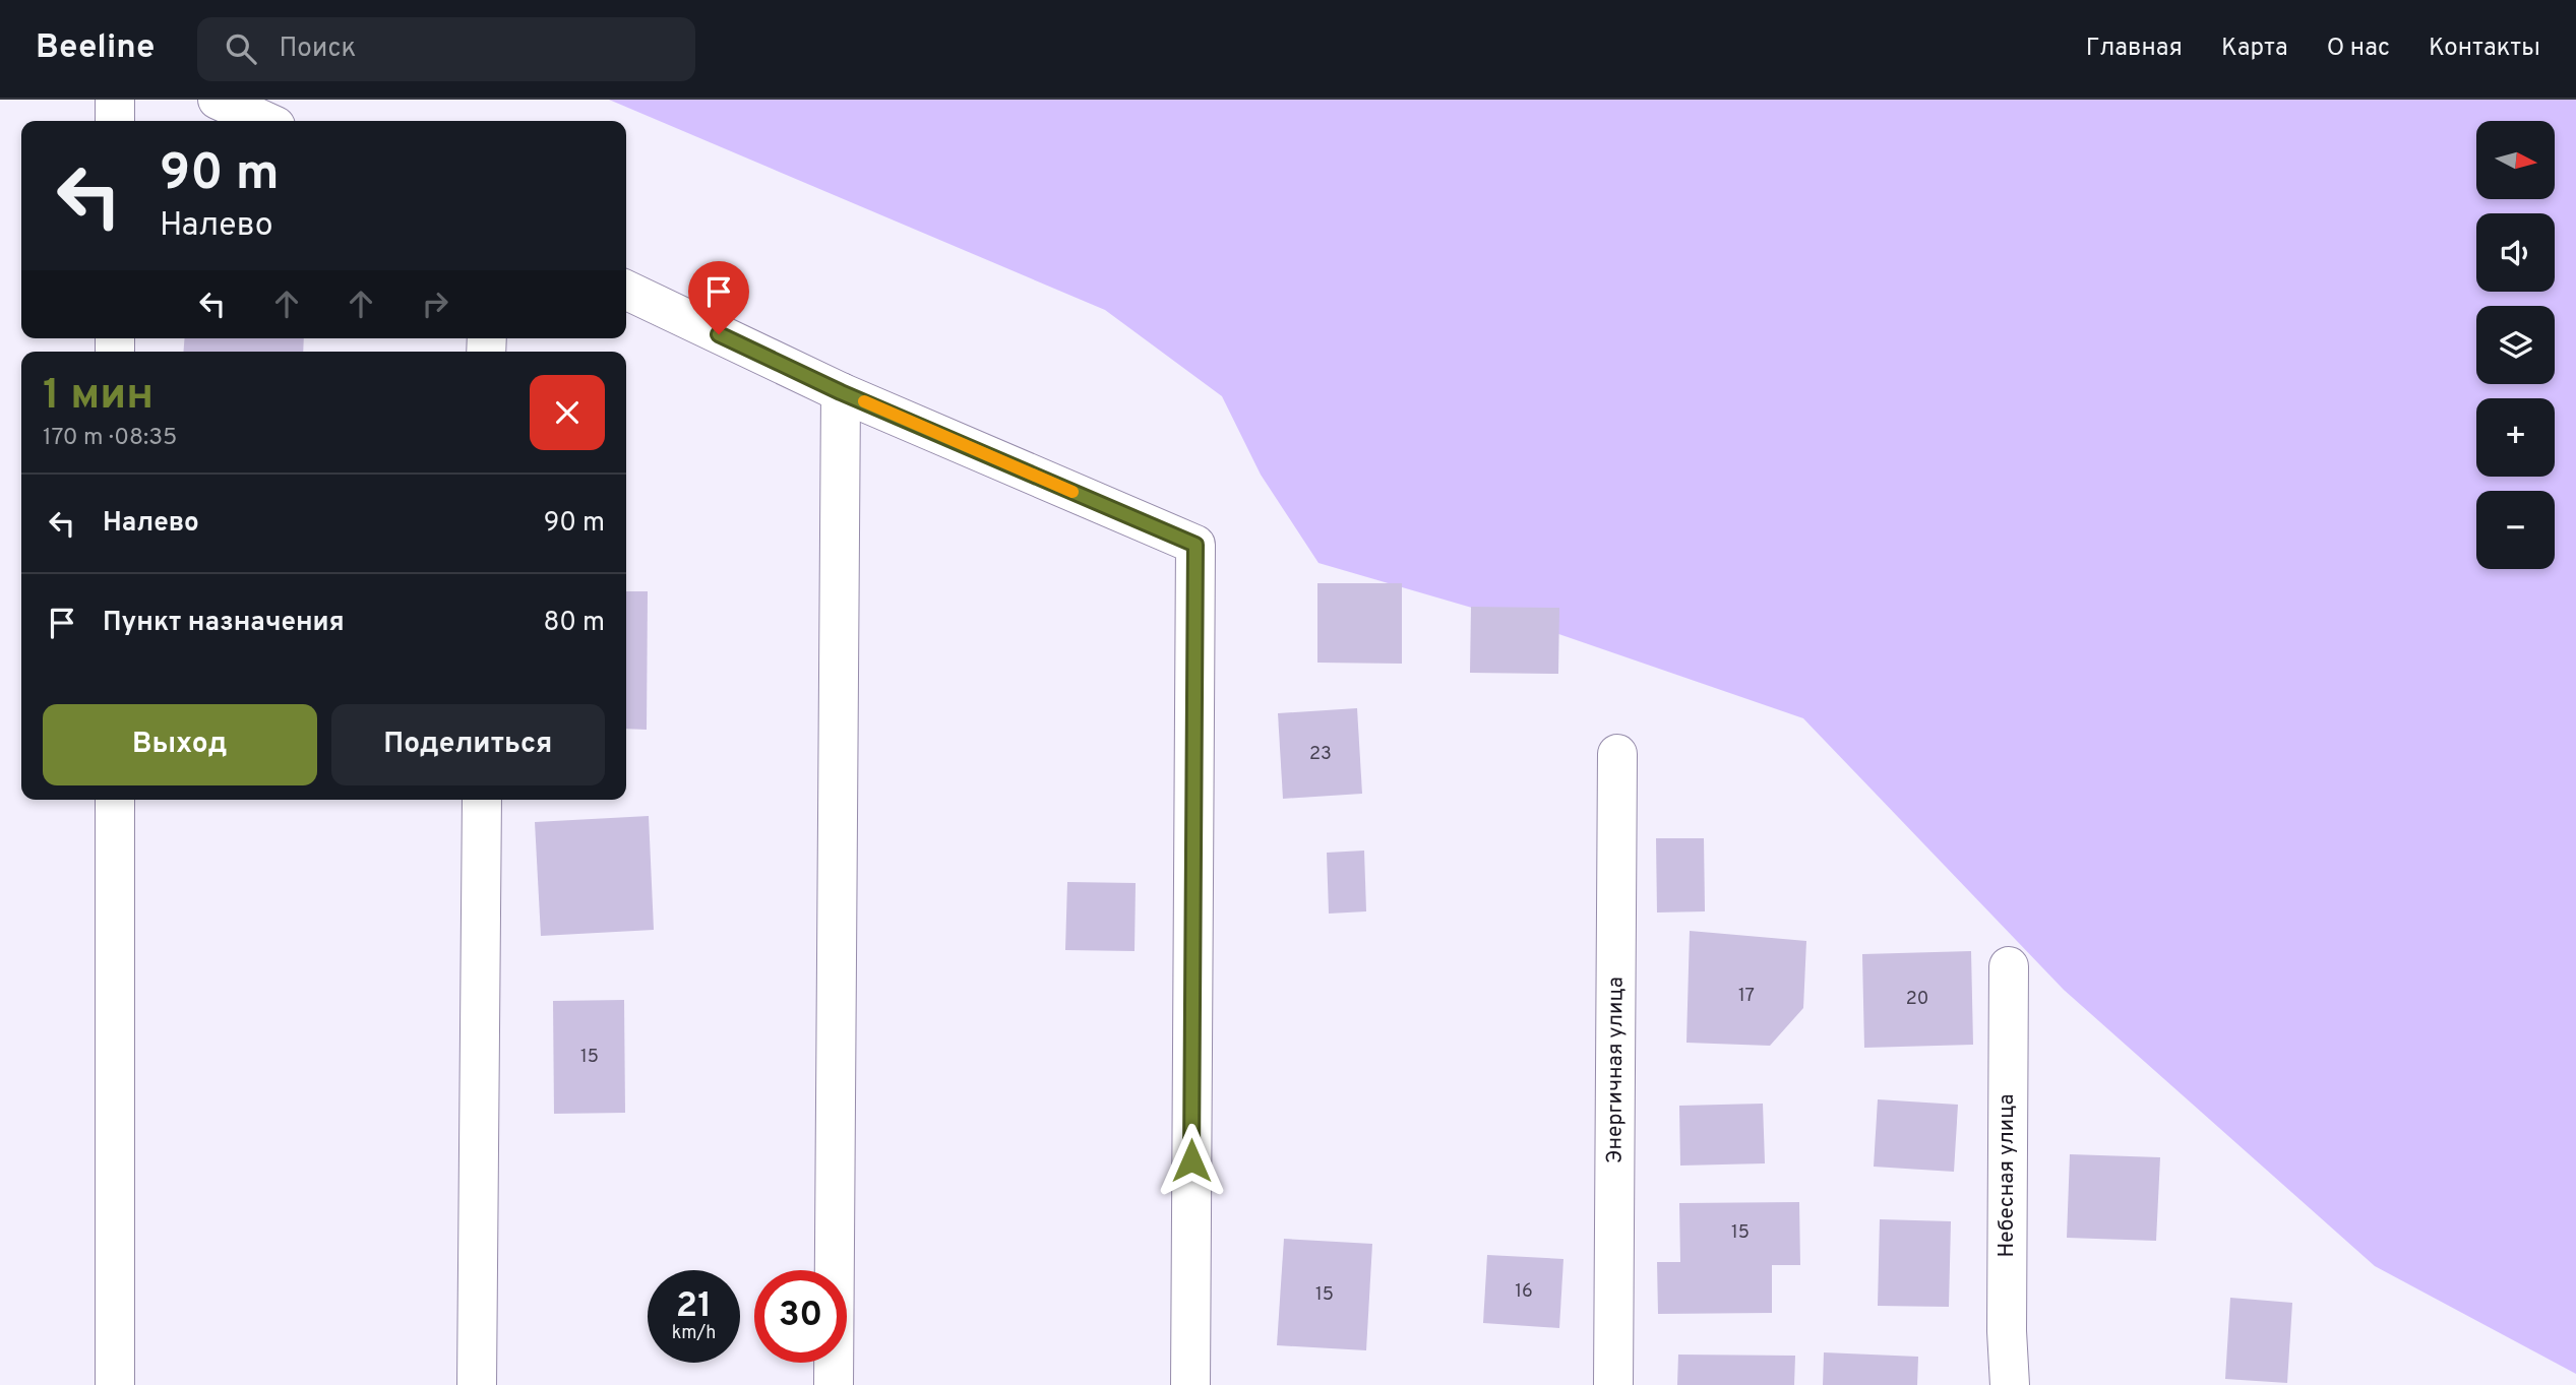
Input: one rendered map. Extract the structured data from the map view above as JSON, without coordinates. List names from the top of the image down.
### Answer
{
  "streets": {
    "street": ["Энергичная улица", "Небесная улица"]
  },
  "house_numbers": [
    "23",
    "17",
    "20",
    "15",
    "15",
    "16",
    "15"
  ],
  "north": "right",
  "page": {
    "header": "Beeline",
    "search": "Поиск",
    "nav": [
      "Главная",
      "Карта",
      "О нас",
      "Контакты"
    ],
    "map_buttons": ["+", "−"],
    "turn": ["90 m", "Налево"],
    "heading": ["1 мин", "170 m · 08:35"],
    "list": [
      {
        "name": "Налево",
        "value": "90 m"
      },
      {
        "name": "Пункт назначения",
        "value": "80 m"
      }
    ],
    "buttons": ["Выход", "Поделиться"],
    "speed": "21 km/h",
    "limit": "30"
  }
}
